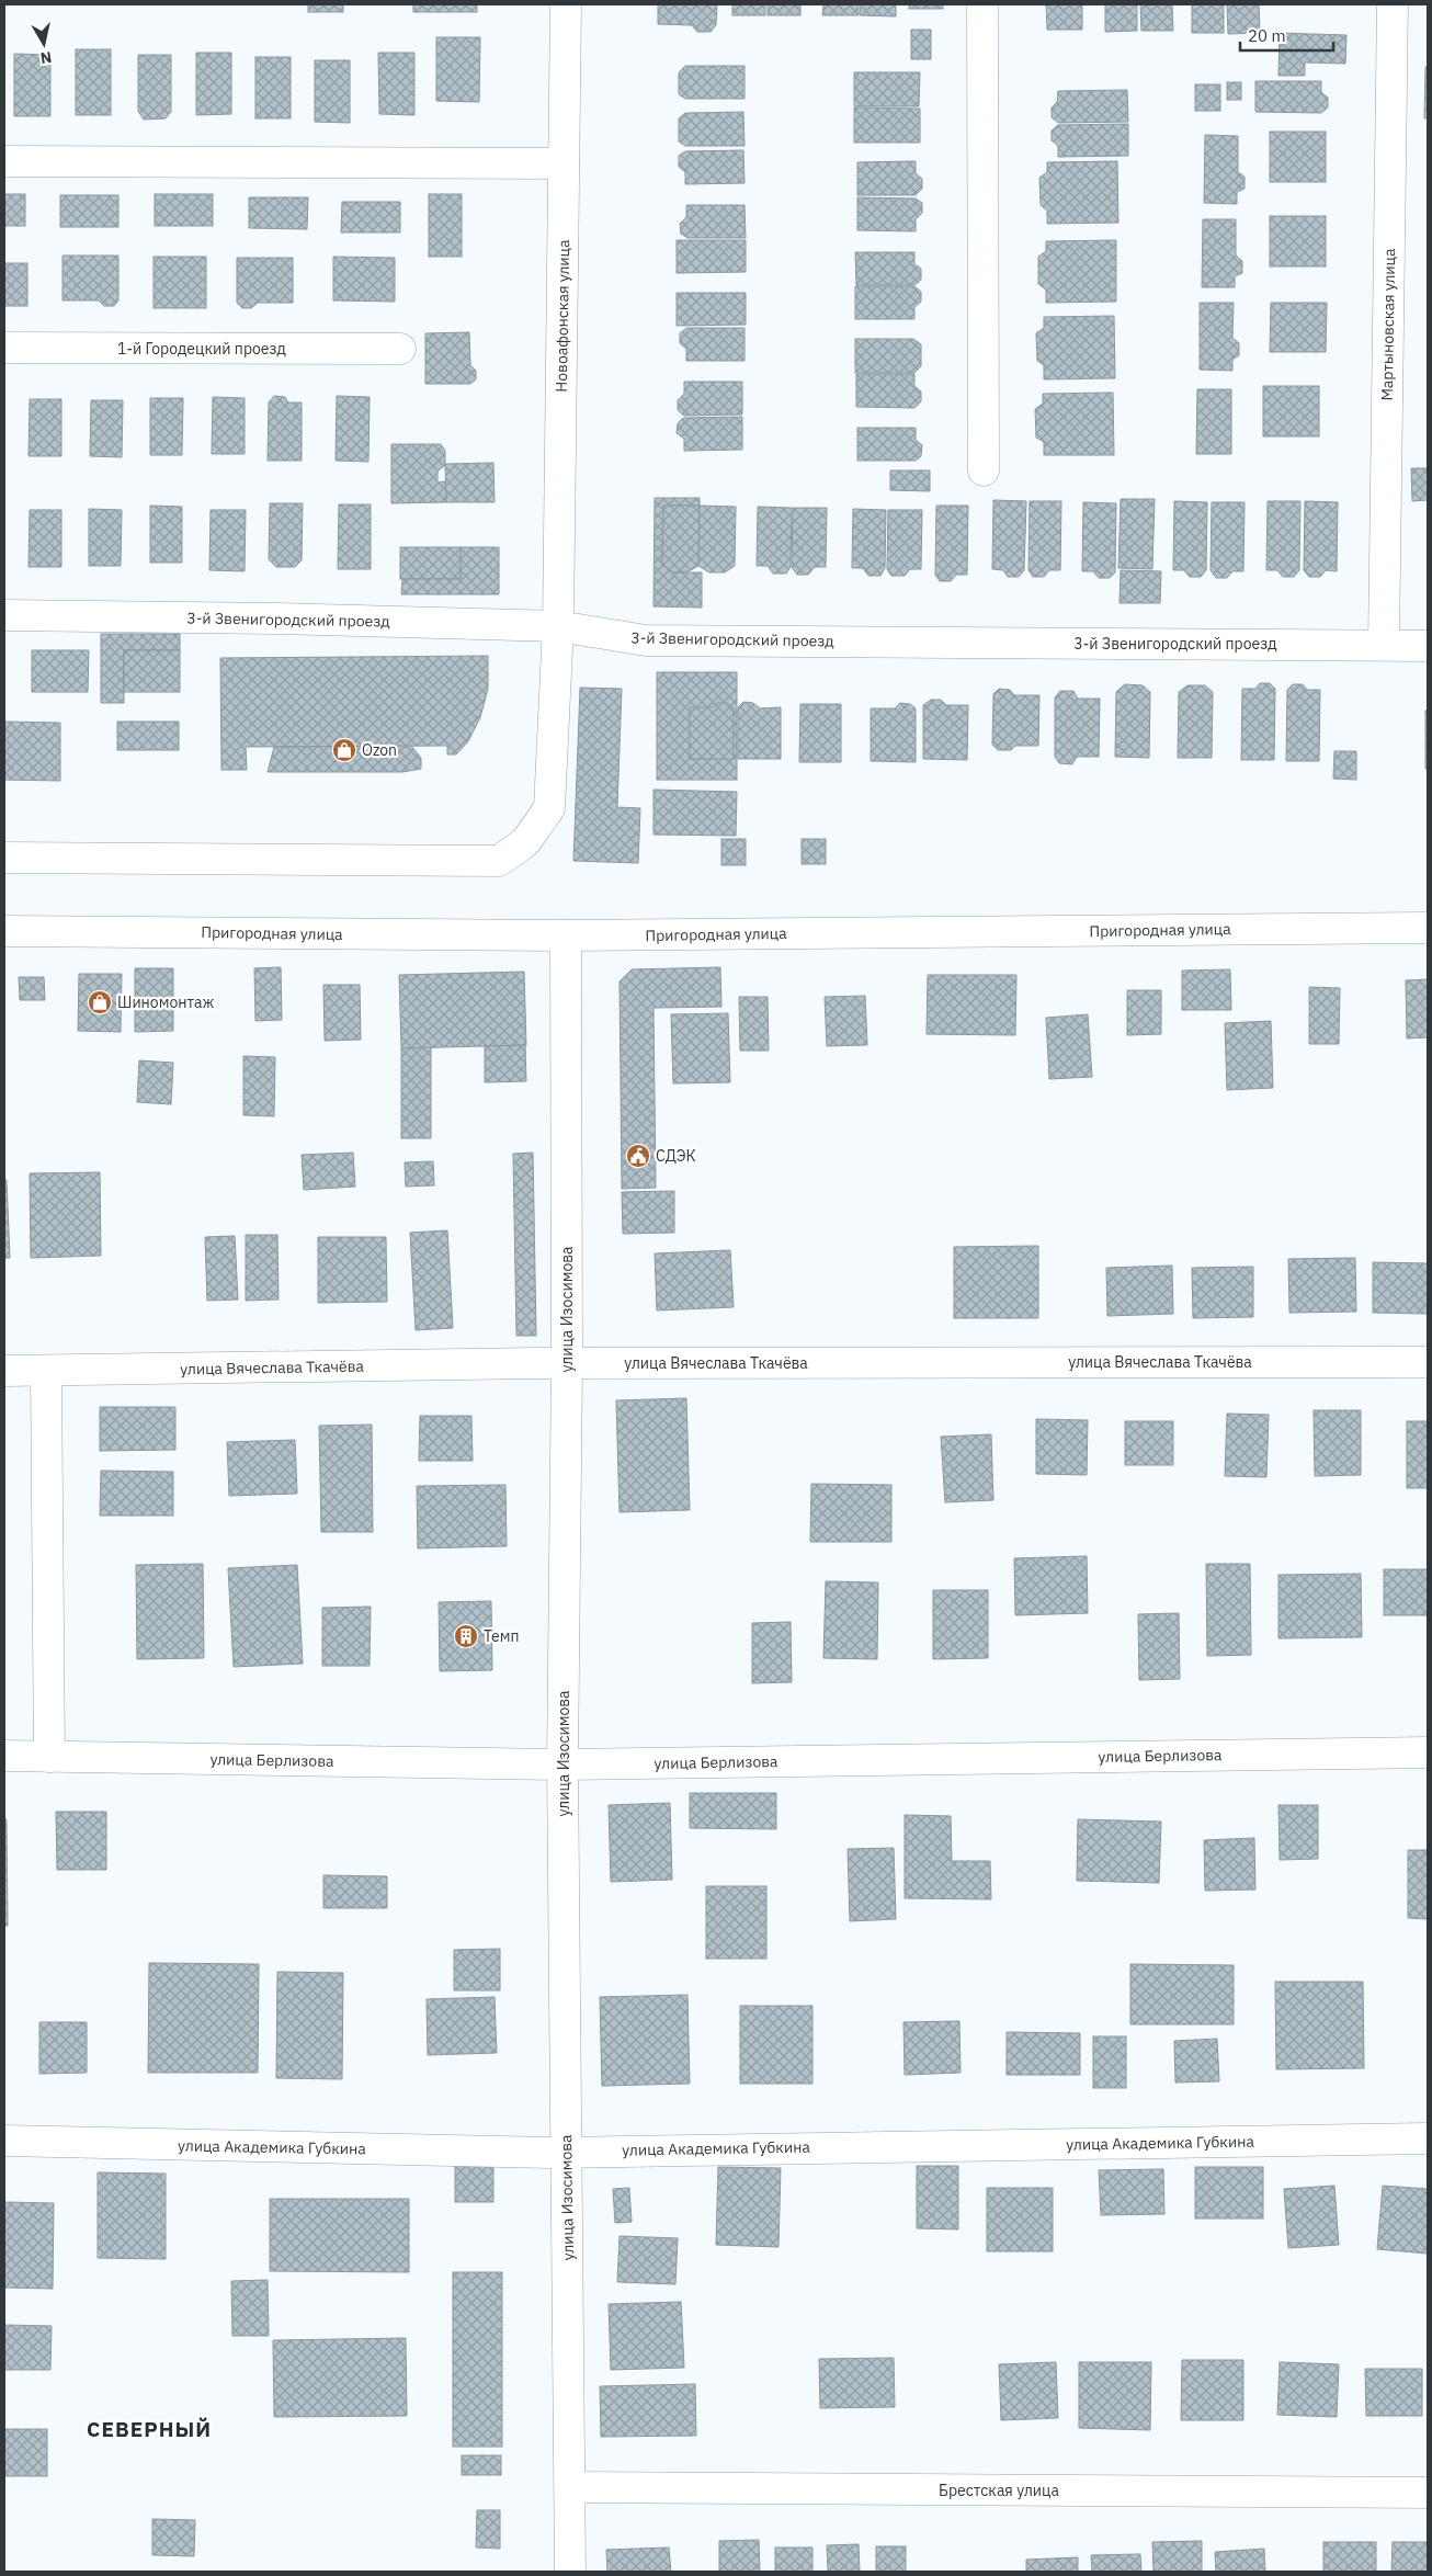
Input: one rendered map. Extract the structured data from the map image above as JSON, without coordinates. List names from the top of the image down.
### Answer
{
  "streets": {
    "street": [
      "Новоафонская улица",
      "Мартыновская улица",
      "1-й Городецкий проезд",
      "3-й Звенигородский проезд",
      "Пригородная улица",
      "улица Изосимова",
      "улица Вячеслава Ткачёва",
      "улица Берлизова",
      "улица Академика Губкина",
      "Брестская улица"
    ]
  },
  "crossings": [
    ["Новоафонская улица", "3-й Звенигородский проезд"],
    ["Мартыновская улица", "3-й Звенигородский проезд"],
    ["Пригородная улица", "улица Изосимова"],
    ["улица Изосимова", "улица Вячеслава Ткачёва"],
    ["улица Изосимова", "улица Берлизова"],
    ["улица Изосимова", "улица Академика Губкина"],
    ["улица Изосимова", "Брестская улица"]
  ],
  "districts": ["СЕВЕРНЫЙ"],
  "places": {
    "shop": ["Ozon", "Шиномонтаж"],
    "public building": ["СДЭК"],
    "building": ["Темп"]
  },
  "scale_bar": "20 m",
  "north": "bottom"
}
